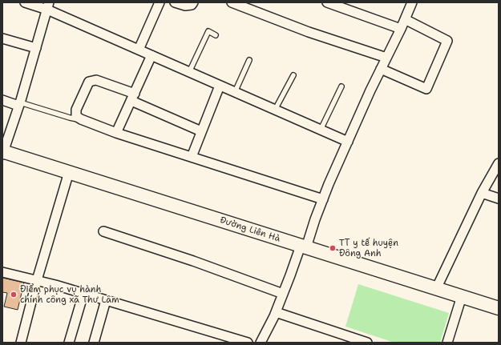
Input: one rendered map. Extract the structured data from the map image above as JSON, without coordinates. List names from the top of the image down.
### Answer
{
  "streets": {
    "main road": ["Đường Liên Hà"]
  },
  "places": ["TT y tế huyện Đông Anh", "Điểm phục vụ hành chính công xã Thư Lâm"]
}
